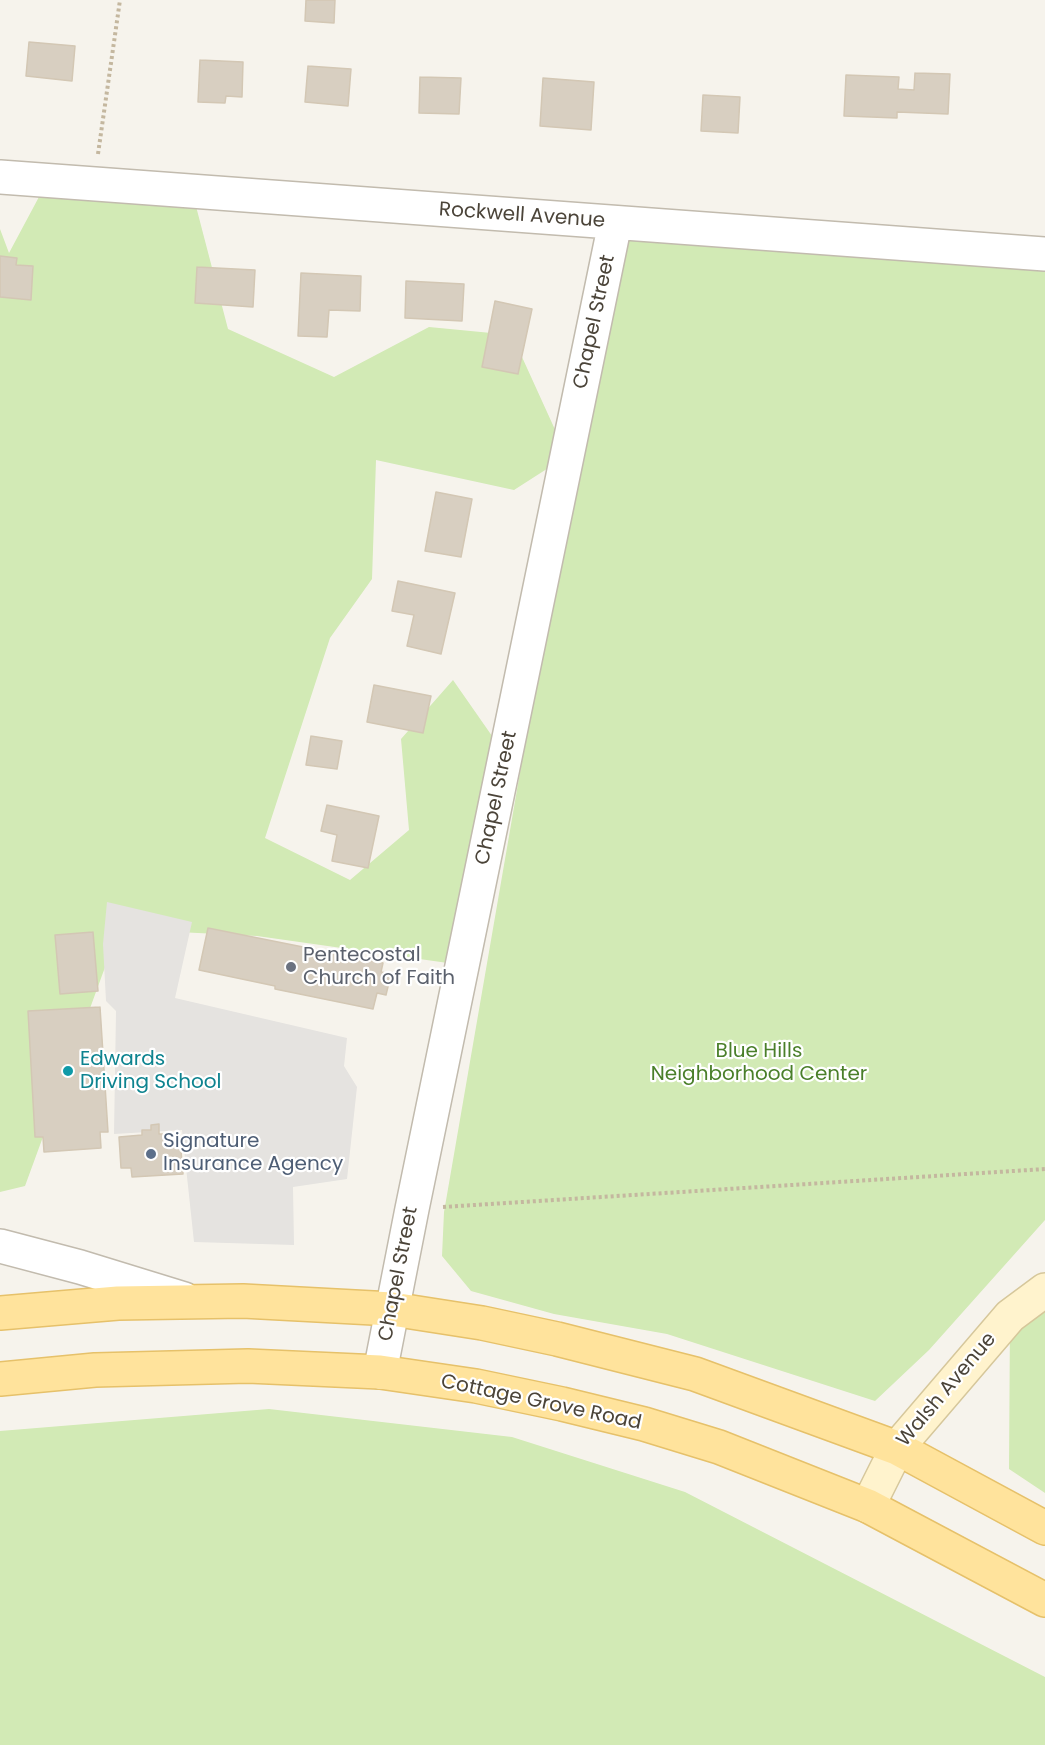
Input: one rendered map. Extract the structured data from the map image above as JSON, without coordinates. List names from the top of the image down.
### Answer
{
  "streets": {
    "main road": ["Cottage Grove Road"],
    "street": ["Rockwell Avenue", "Chapel Street", "Walsh Avenue"]
  },
  "crossings": [
    ["Rockwell Avenue", "Chapel Street"],
    ["Chapel Street", "Cottage Grove Road"],
    ["Walsh Avenue", "Cottage Grove Road"]
  ],
  "parks": ["Blue Hills Neighborhood Center"],
  "places": ["Pentecostal Church of Faith", "Edwards Driving School", "Signature Insurance Agency"]
}
